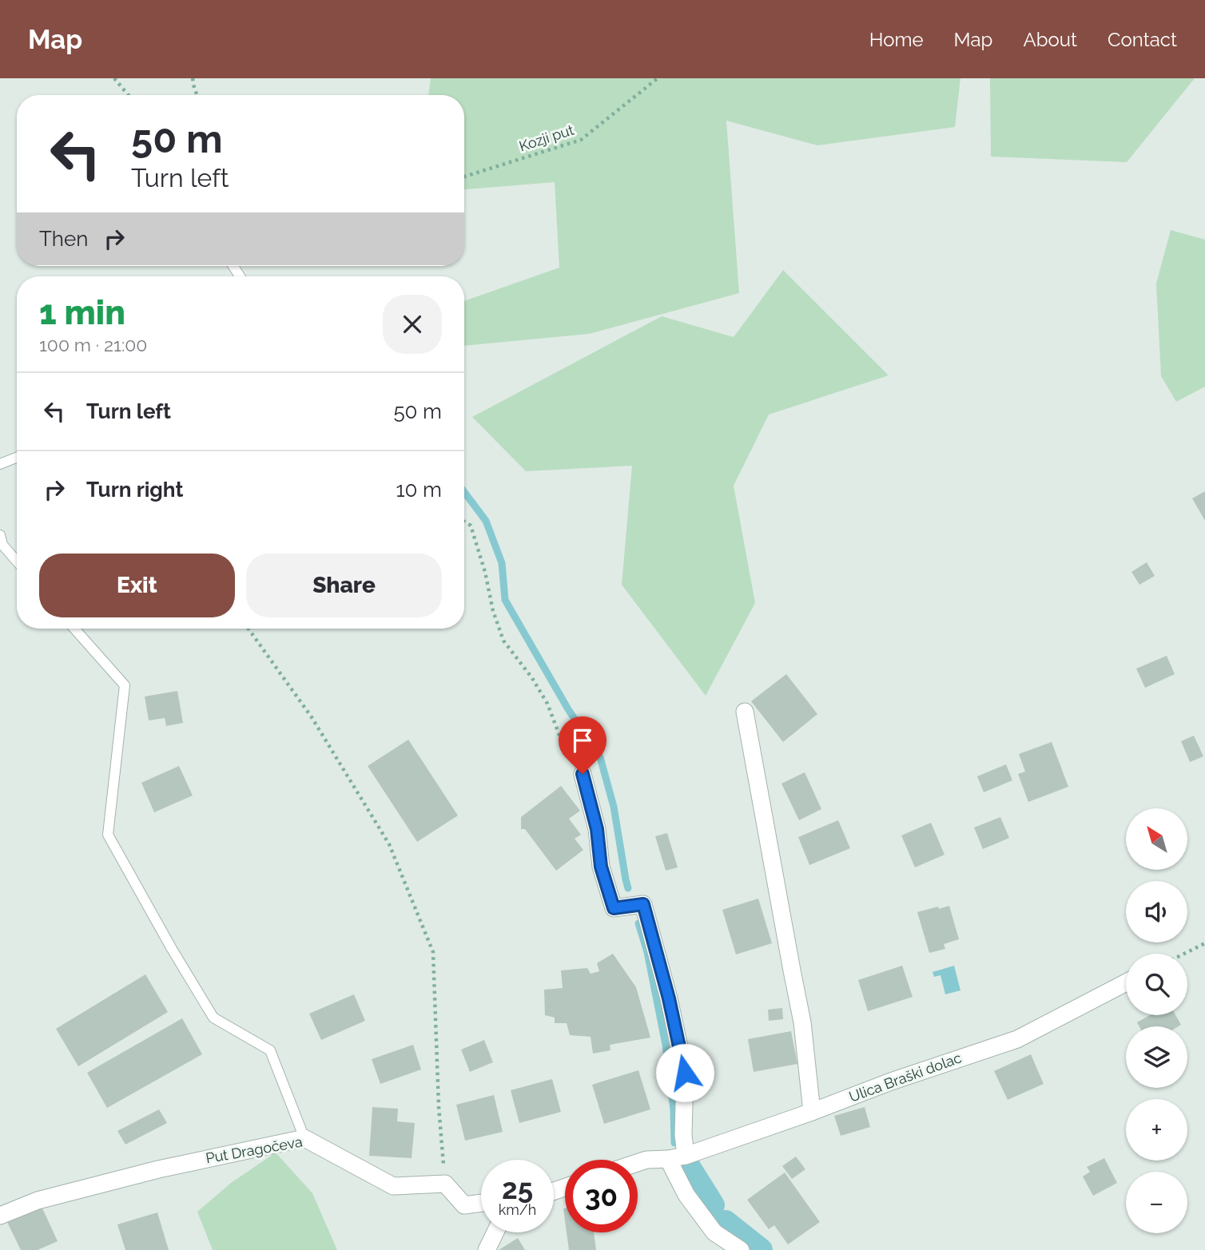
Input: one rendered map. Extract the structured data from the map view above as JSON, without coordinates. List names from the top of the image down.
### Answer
{
  "streets": {
    "street": ["Ulica Braški dolac", "Put Dragočeva"],
    "path": ["Kozji put"]
  },
  "north": "top left",
  "page": {
    "header": "Map",
    "nav": [
      "Home",
      "Map",
      "About",
      "Contact"
    ],
    "turn": ["50 m", "Turn left"],
    "then": "Then",
    "heading": ["1 min", "100 m · 21:00"],
    "list": [
      {
        "name": "Turn left",
        "value": "50 m"
      },
      {
        "name": "Turn right",
        "value": "10 m"
      }
    ],
    "buttons": ["Exit", "Share"],
    "map_buttons": ["+", "−"],
    "speed": "25 km/h",
    "limit": "30"
  }
}
